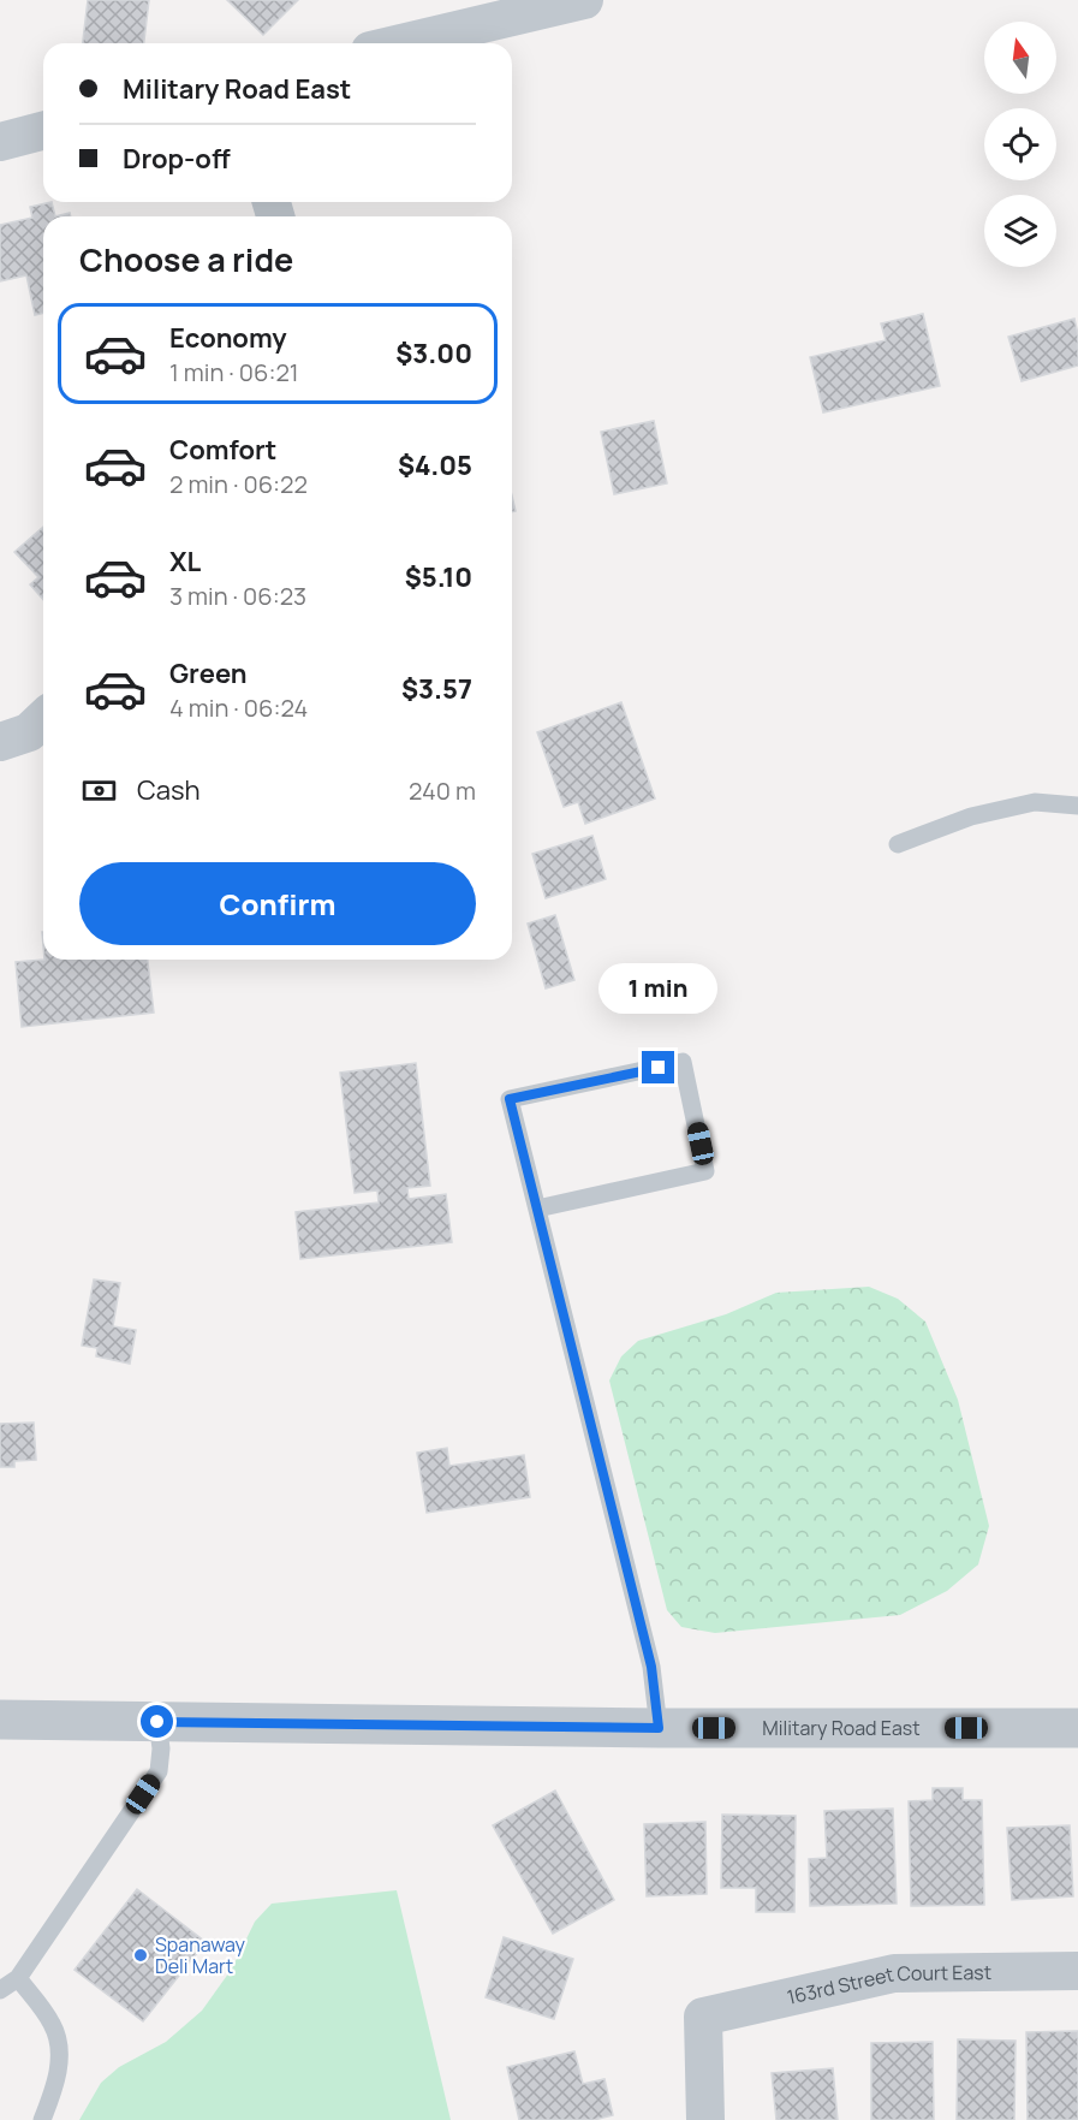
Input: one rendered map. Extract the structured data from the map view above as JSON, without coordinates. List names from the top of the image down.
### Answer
{
  "streets": {
    "street": ["Military Road East", "163rd Street Court East"]
  },
  "places": ["Spanaway Deli Mart"],
  "north": "top",
  "page": {
    "banner": ["Military Road East", "Drop-off"],
    "heading": "Choose a ride",
    "list": [
      {
        "name": "Economy",
        "note": "1 min · 06:21",
        "value": "$3.00"
      },
      {
        "name": "Comfort",
        "note": "2 min · 06:22",
        "value": "$4.05"
      },
      {
        "name": "XL",
        "note": "3 min · 06:23",
        "value": "$5.10"
      },
      {
        "name": "Green",
        "note": "4 min · 06:24",
        "value": "$3.57"
      }
    ],
    "pay": ["Cash", "240 m"],
    "buttons": "Confirm",
    "bubble": "1 min"
  }
}
